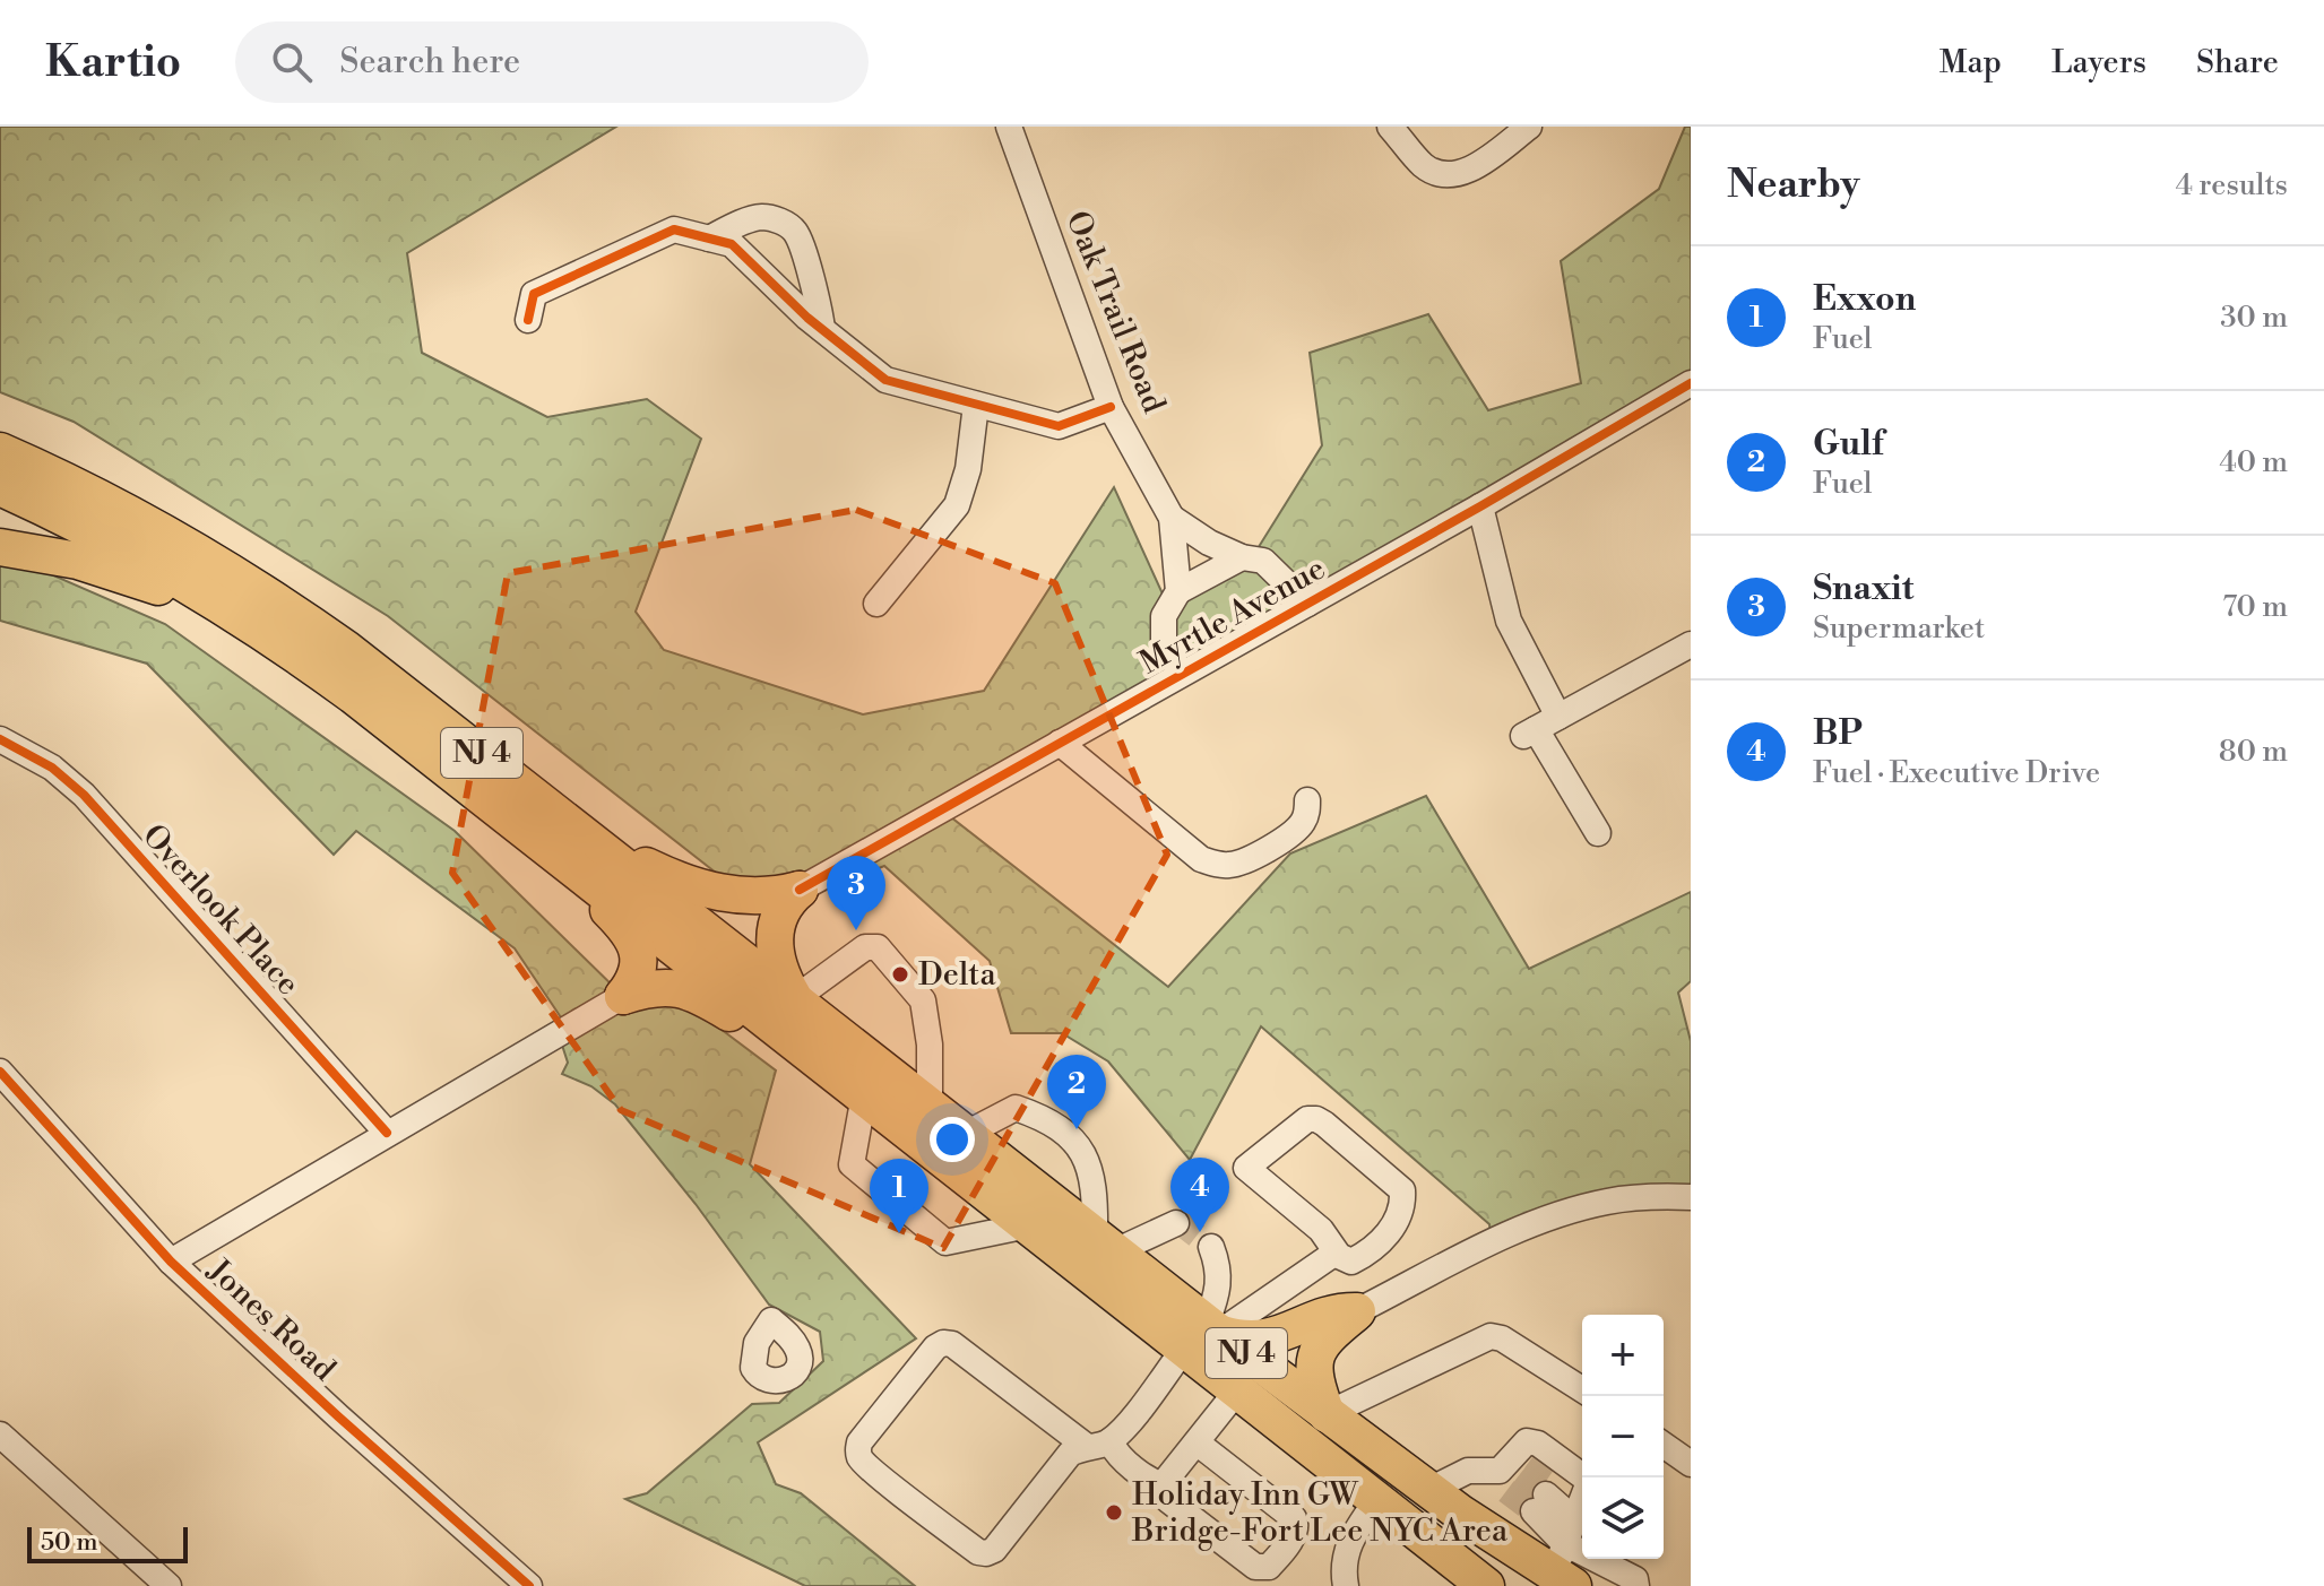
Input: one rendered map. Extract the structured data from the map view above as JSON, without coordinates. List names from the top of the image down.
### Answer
{
  "streets": {
    "highway": ["NJ 4"],
    "street": [
      "Oak Trail Road",
      "Myrtle Avenue",
      "Overlook Place",
      "Jones Road"
    ]
  },
  "places": ["Delta", "Holiday Inn GW Bridge-Fort Lee NYC Area"],
  "scale_bar": "50 m",
  "page": {
    "header": "Kartio",
    "search": "Search here",
    "nav": ["Map", "Layers", "Share"],
    "heading": ["Nearby", "4 results"],
    "list": [
      {
        "mark": "1",
        "name": "Exxon",
        "note": "Fuel",
        "value": "30 m"
      },
      {
        "mark": "2",
        "name": "Gulf",
        "note": "Fuel",
        "value": "40 m"
      },
      {
        "mark": "3",
        "name": "Snaxit",
        "note": "Supermarket",
        "value": "70 m"
      },
      {
        "mark": "4",
        "name": "BP",
        "note": "Fuel · Executive Drive",
        "value": "80 m"
      }
    ],
    "pins": [
      "3",
      "2",
      "4",
      "1"
    ],
    "map_buttons": ["+", "−"],
    "scale": "50 m"
  }
}
